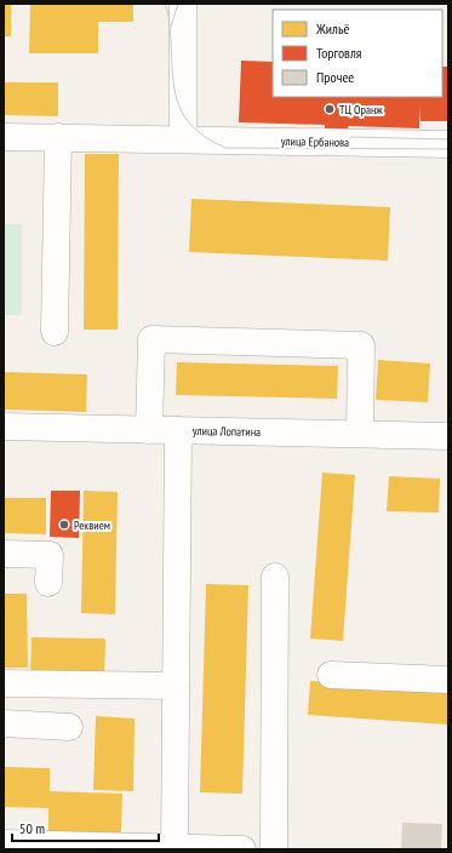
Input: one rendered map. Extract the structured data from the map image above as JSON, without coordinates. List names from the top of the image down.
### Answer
{
  "streets": {
    "street": ["улица Ербанова", "улица Лопатина"]
  },
  "places": ["ТЦ Оранж", "Реквием"],
  "legend": ["Жильё", "Торговля", "Прочее"],
  "scale_bar": "50 m"
}
